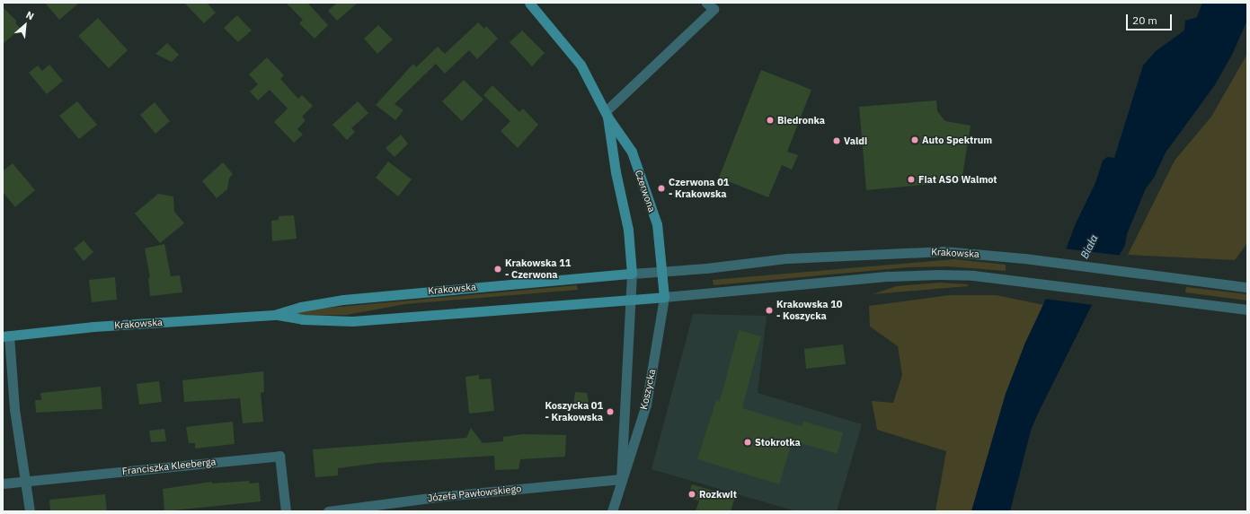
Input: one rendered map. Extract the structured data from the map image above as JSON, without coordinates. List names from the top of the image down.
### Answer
{
  "streets": {
    "main road": ["Czerwona", "Krakowska"],
    "street": ["Koszycka", "Franciszka Kleeberga", "Józefa Pawłowskiego"]
  },
  "crossings": [
    ["Czerwona", "Krakowska"],
    ["Krakowska", "Koszycka"],
    ["Koszycka", "Józefa Pawłowskiego"]
  ],
  "water": ["Biała"],
  "places": [
    "Biedronka",
    "Auto Spektrum",
    "Valdi",
    "Fiat ASO Walmot",
    "Czerwona 01 - Krakowska",
    "Krakowska 11 - Czerwona",
    "Krakowska 10 - Koszycka",
    "Koszycka 01 - Krakowska",
    "Stokrotka",
    "Rozkwit"
  ],
  "scale_bar": "20 m",
  "north": "top right"
}
